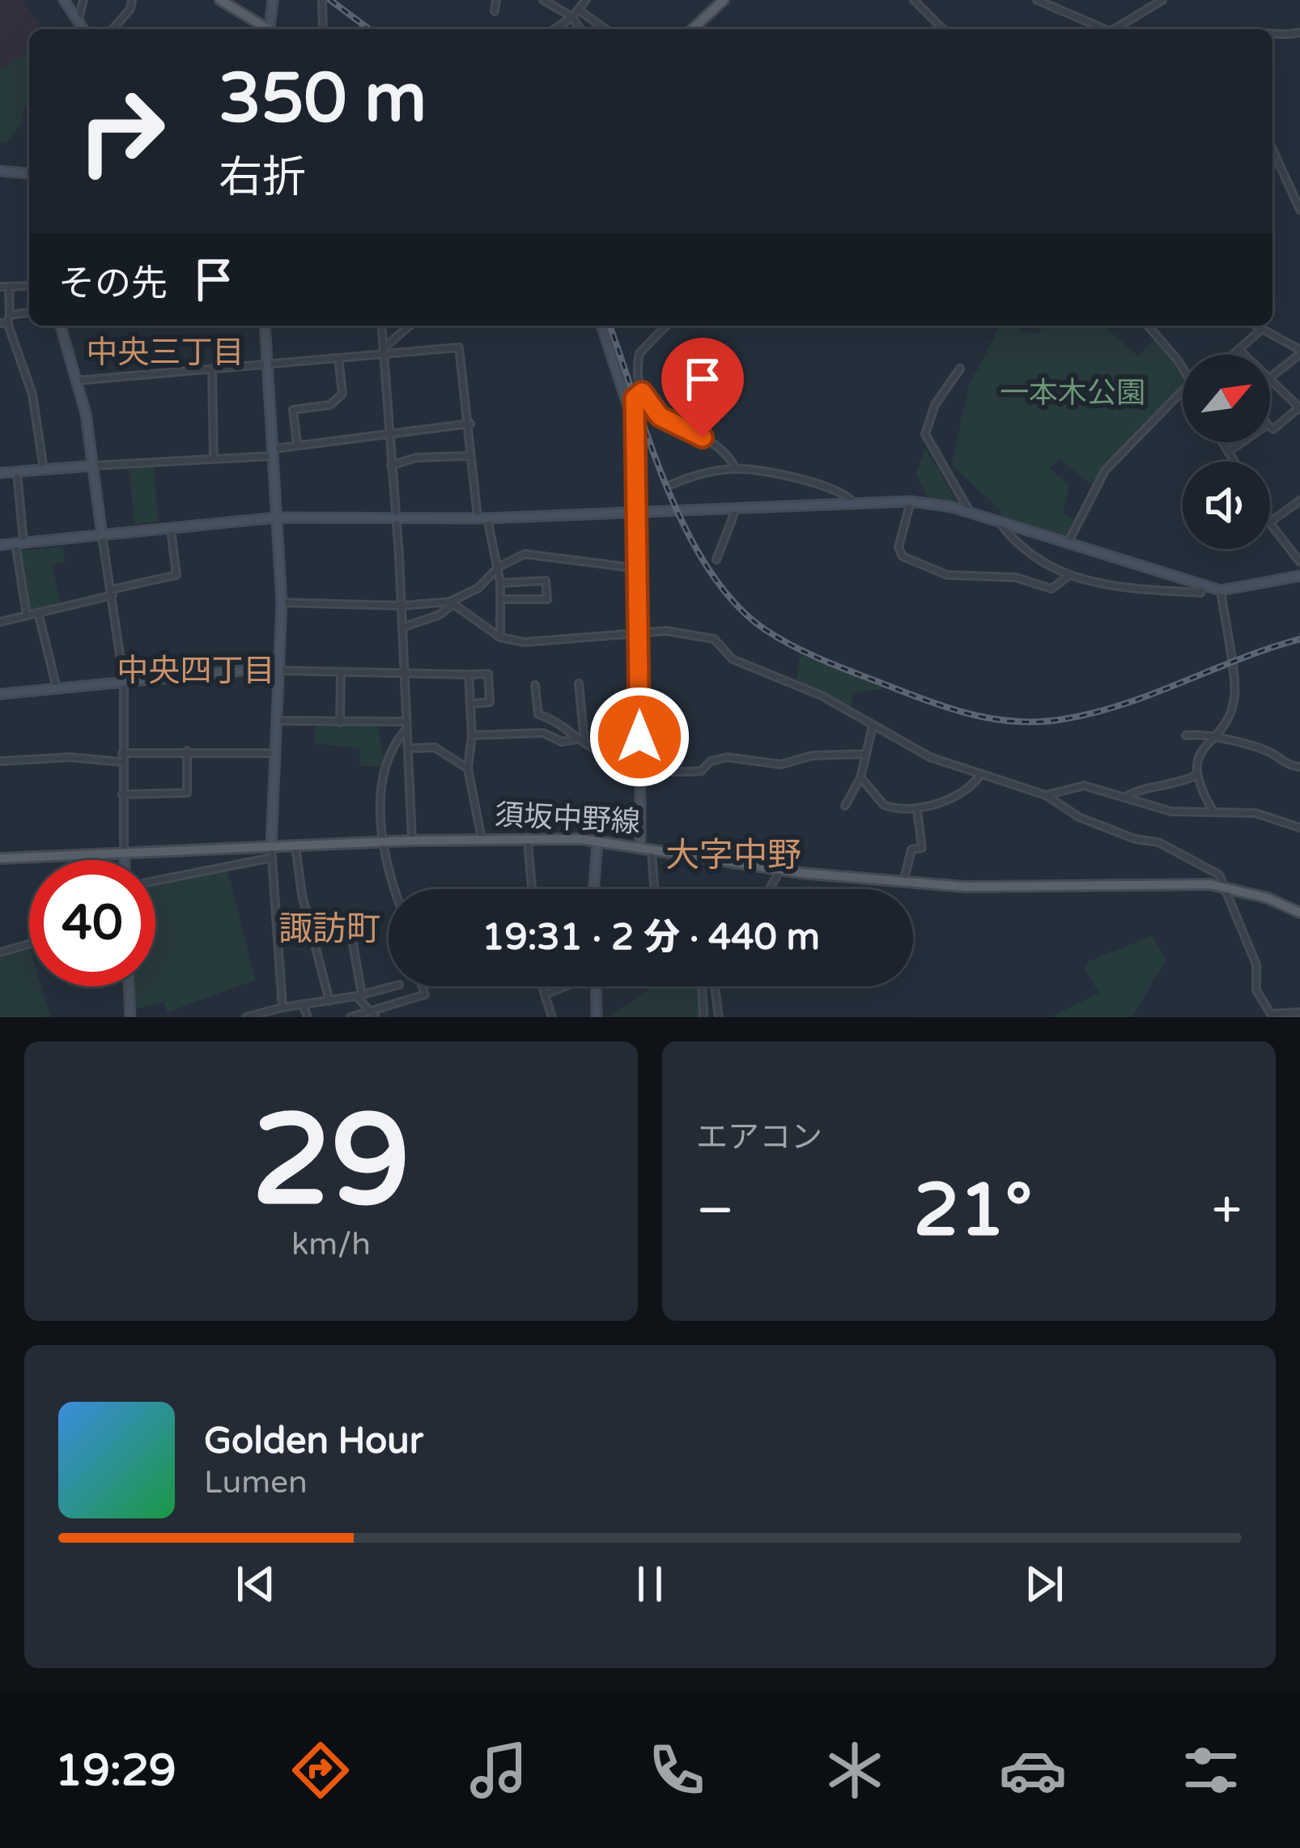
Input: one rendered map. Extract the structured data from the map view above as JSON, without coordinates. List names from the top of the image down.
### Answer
{
  "streets": {
    "main road": ["須坂中野線"]
  },
  "districts": [
    "中央三丁目",
    "中央四丁目",
    "大字中野",
    "諏訪町"
  ],
  "parks": ["一本木公園"],
  "north": "top right",
  "page": {
    "turn": ["350 m", "右折"],
    "then": "その先",
    "limit": "40",
    "trip": "19:31 · 2 分 · 440 m",
    "tile": [
      ["29", "km/h"],
      "エアコン"
    ],
    "heat": ["−", "21°", "+"],
    "song": ["Golden Hour", "Lumen"],
    "tabs": "19:29"
  }
}
